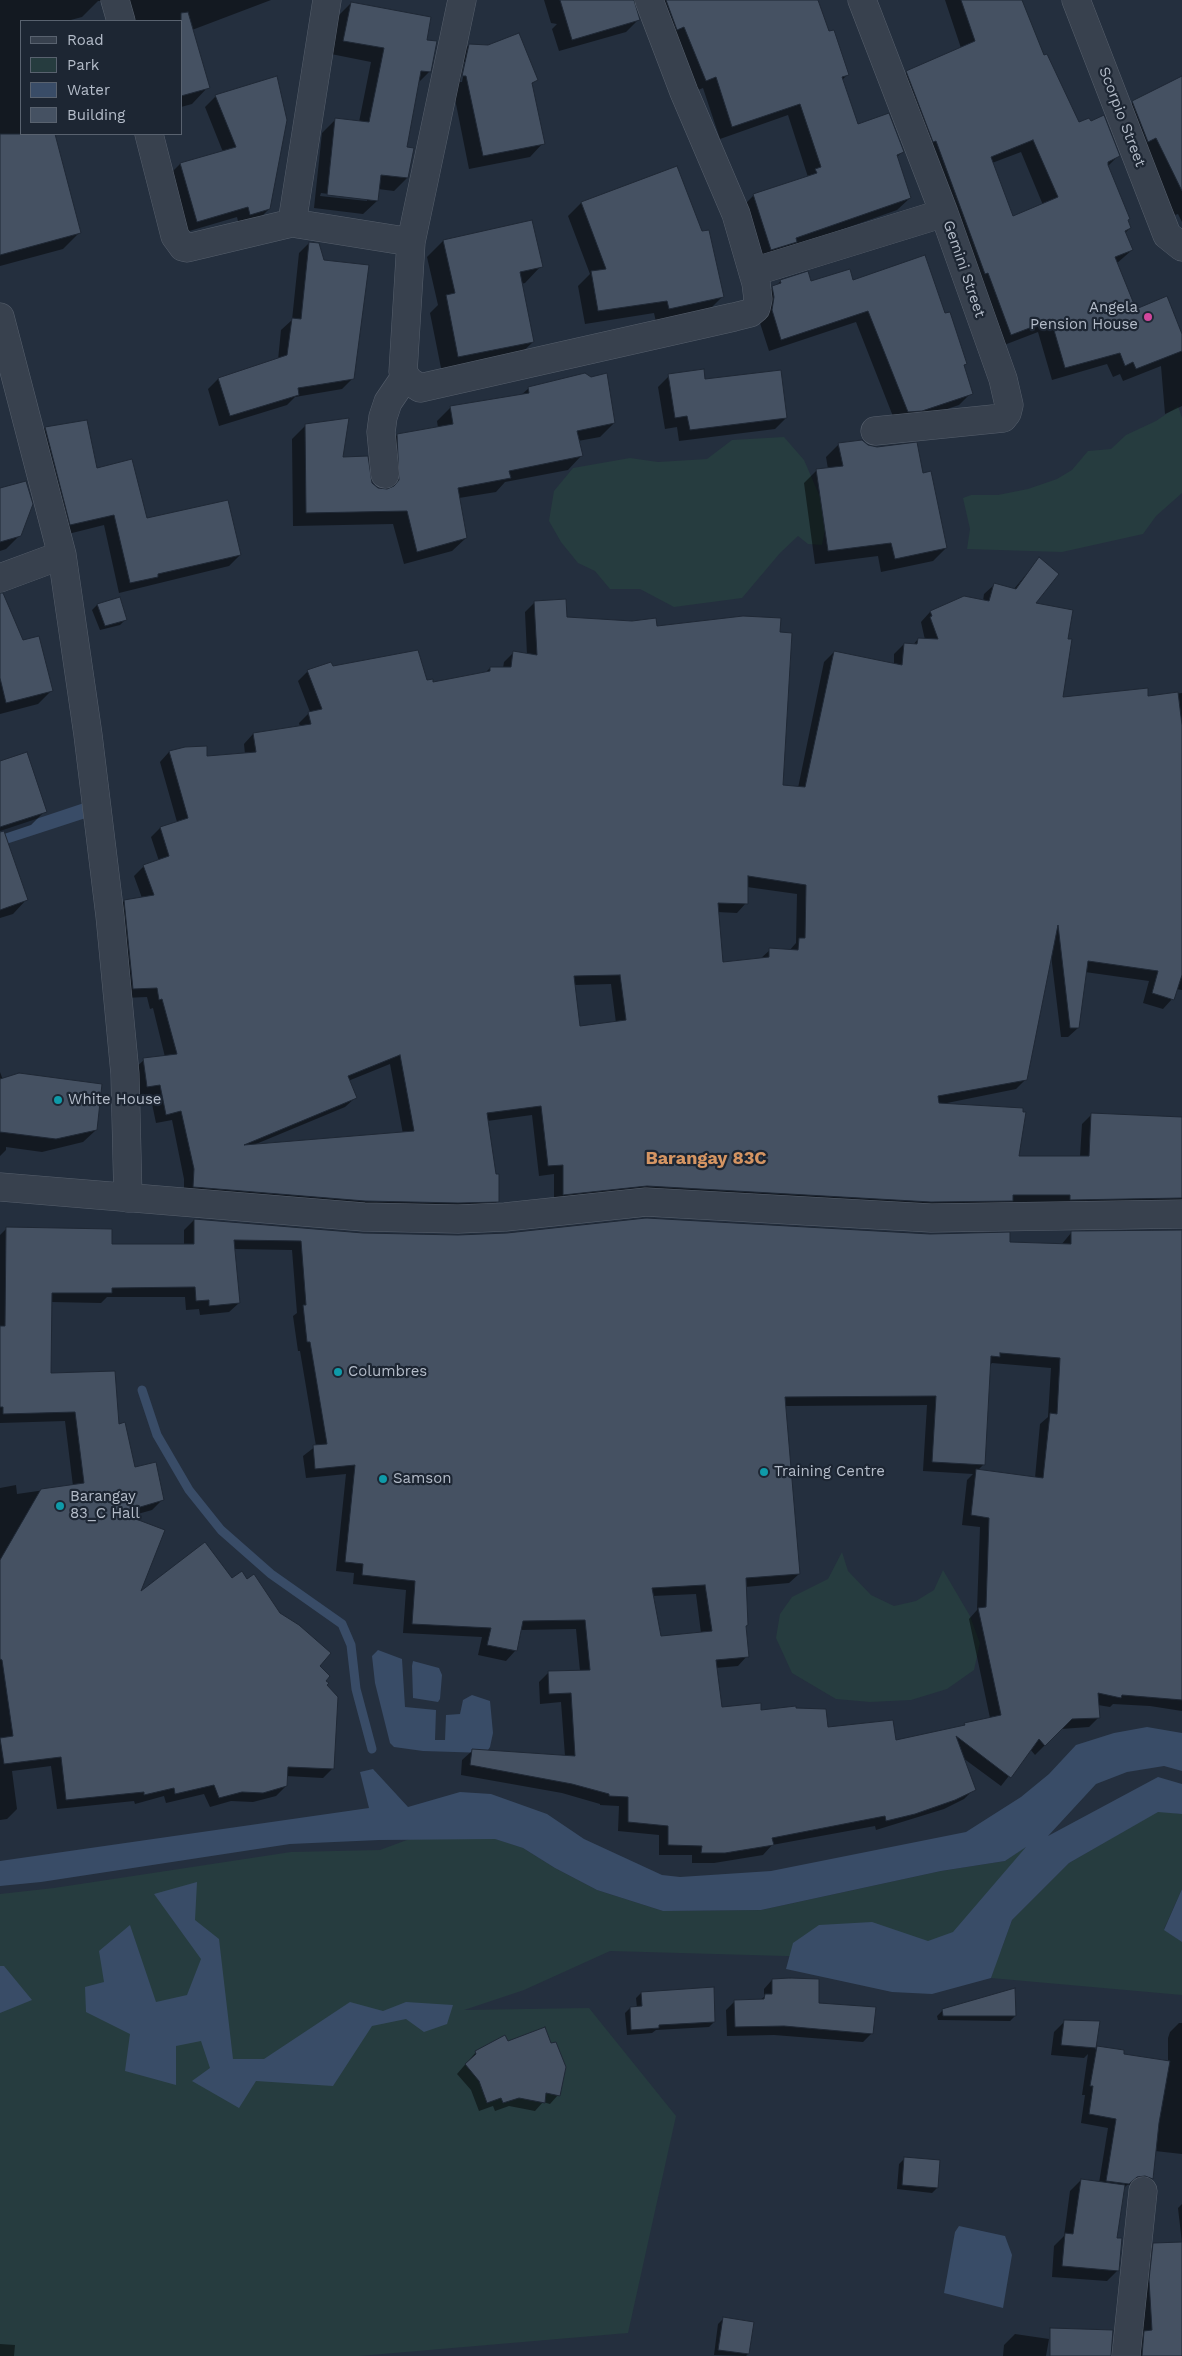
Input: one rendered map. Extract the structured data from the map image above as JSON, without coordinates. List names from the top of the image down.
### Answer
{
  "streets": {
    "street": ["Scorpio Street", "Gemini Street"]
  },
  "districts": ["Barangay 83C"],
  "places": [
    "Angela Pension House",
    "White House",
    "Columbres",
    "Training Centre",
    "Samson",
    "Barangay 83_C Hall"
  ],
  "legend": [
    "Road",
    "Park",
    "Water",
    "Building"
  ]
}
